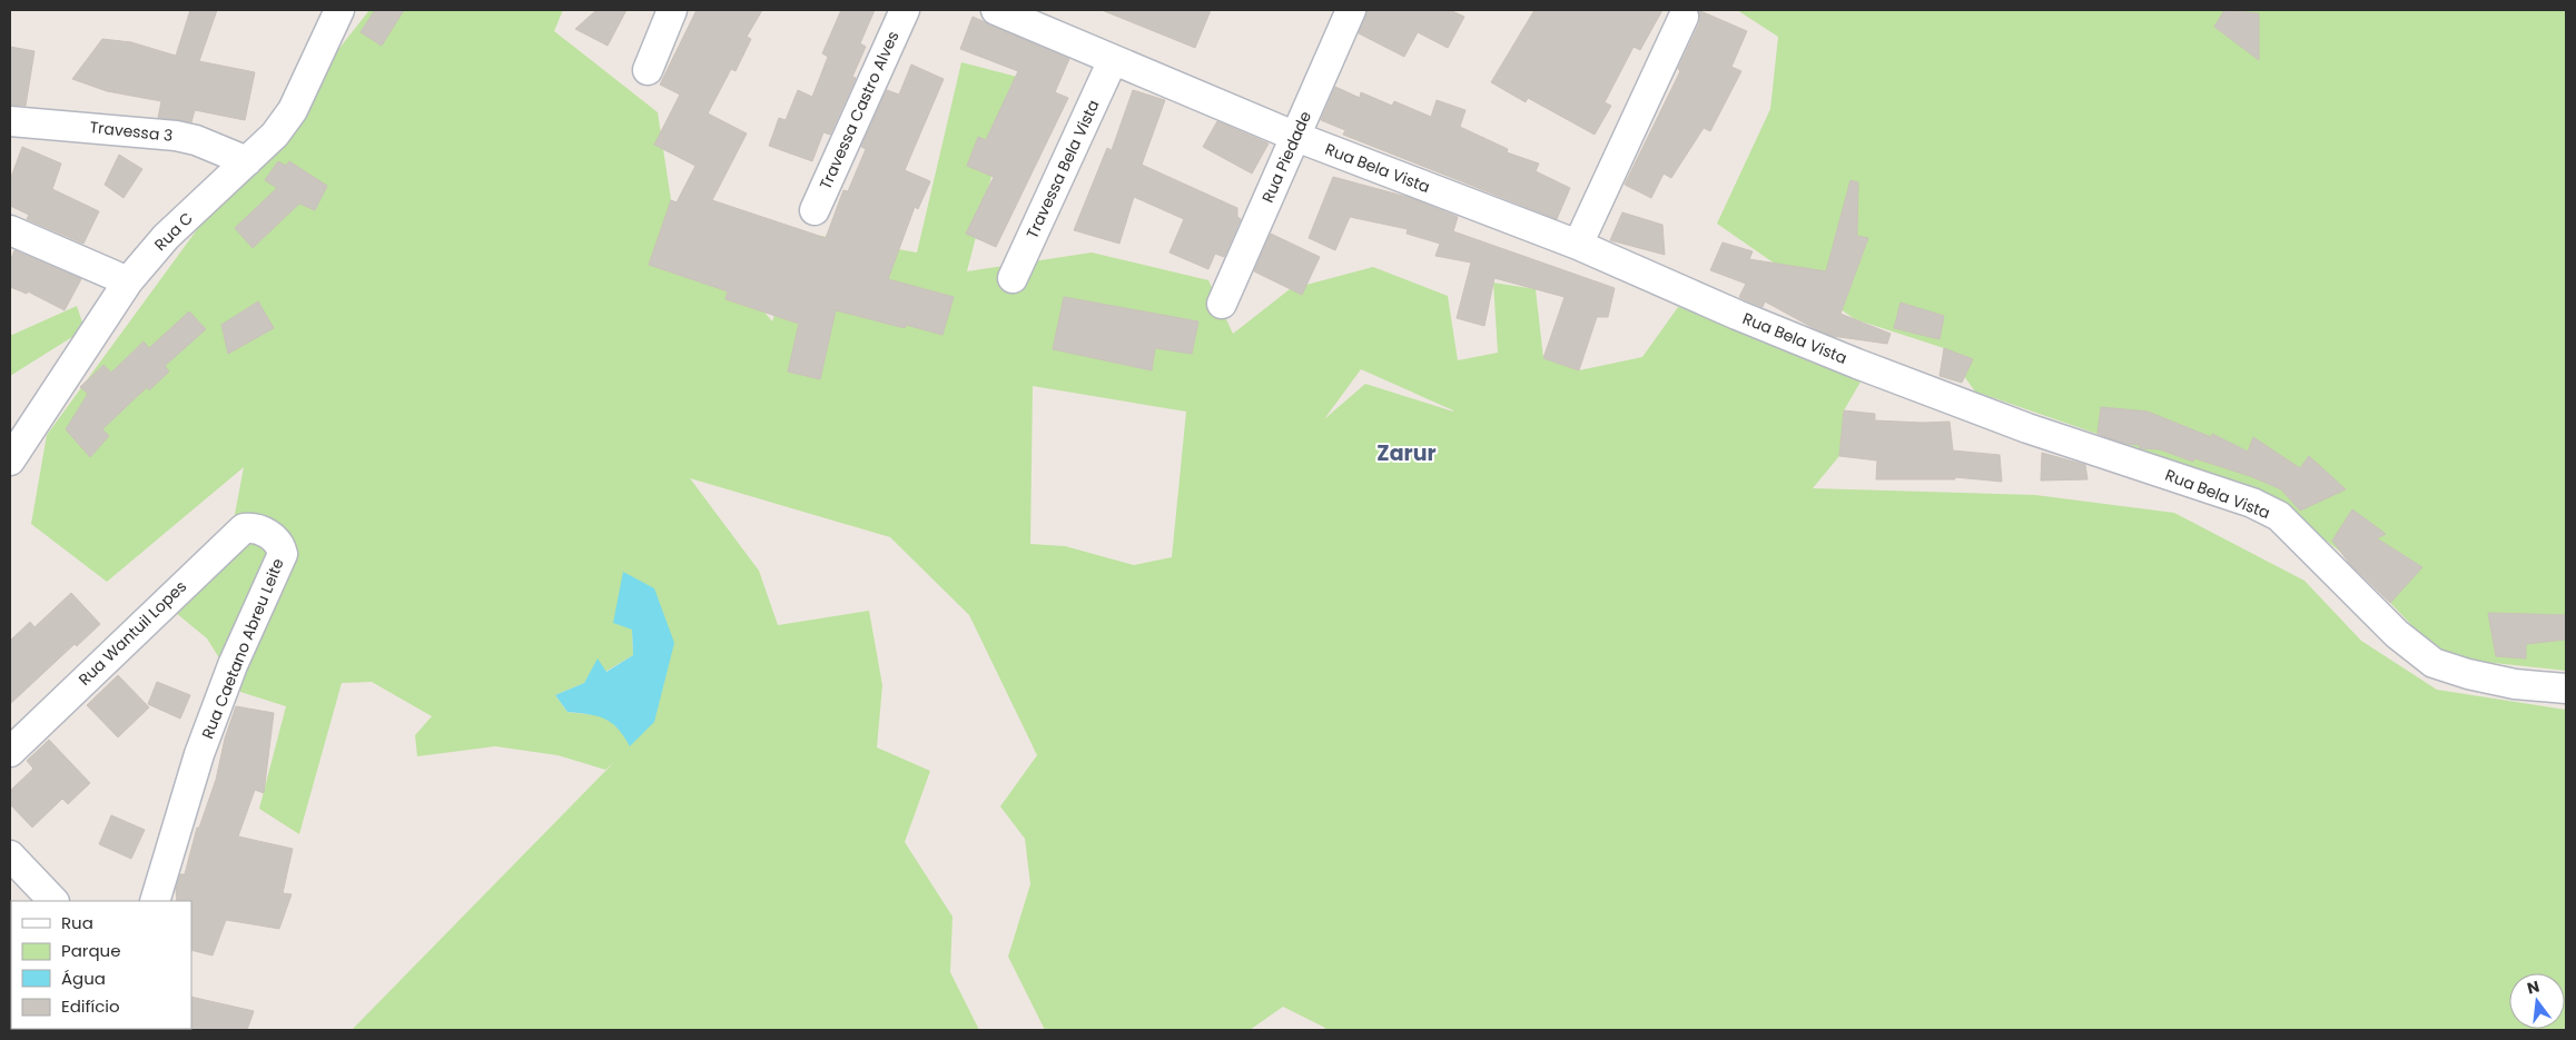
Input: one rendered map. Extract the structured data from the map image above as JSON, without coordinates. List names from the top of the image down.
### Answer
{
  "streets": {
    "street": [
      "Travessa Castro Alves",
      "Travessa 3",
      "Rua Piedade",
      "Rua Bela Vista",
      "Travessa Bela Vista",
      "Rua C",
      "Rua Wantuil Lopes",
      "Rua Caetano Abreu Leite"
    ]
  },
  "crossings": [
    ["Travessa 3", "Rua C"],
    ["Rua Piedade", "Rua Bela Vista"],
    ["Rua Bela Vista", "Travessa Bela Vista"],
    ["Rua Wantuil Lopes", "Rua Caetano Abreu Leite"]
  ],
  "districts": ["Zarur"],
  "legend": [
    "Rua",
    "Parque",
    "Água",
    "Edifício"
  ],
  "north": "top"
}
